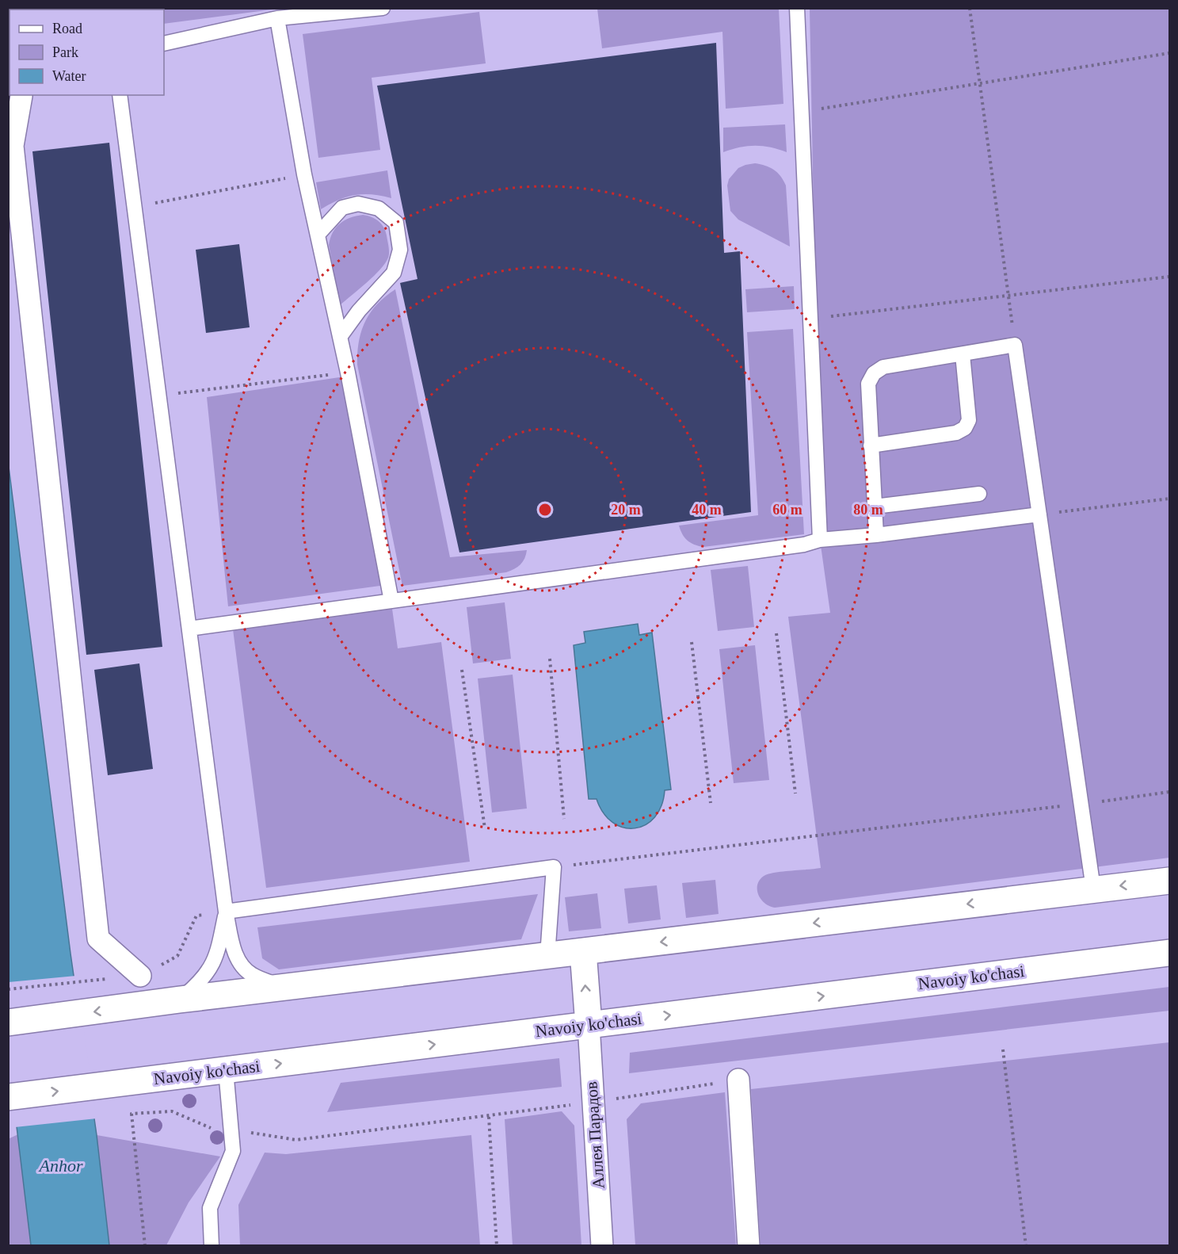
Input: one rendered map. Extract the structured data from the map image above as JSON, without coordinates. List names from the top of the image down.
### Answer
{
  "streets": {
    "main road": ["Navoiy ko'chasi"],
    "street": ["Аллея Парадов"]
  },
  "crossings": [
    ["Navoiy ko'chasi", "Аллея Парадов"]
  ],
  "water": ["Anhor"],
  "legend": ["Road", "Park", "Water"],
  "rings": [
    "20 m",
    "40 m",
    "60 m",
    "80 m"
  ]
}
